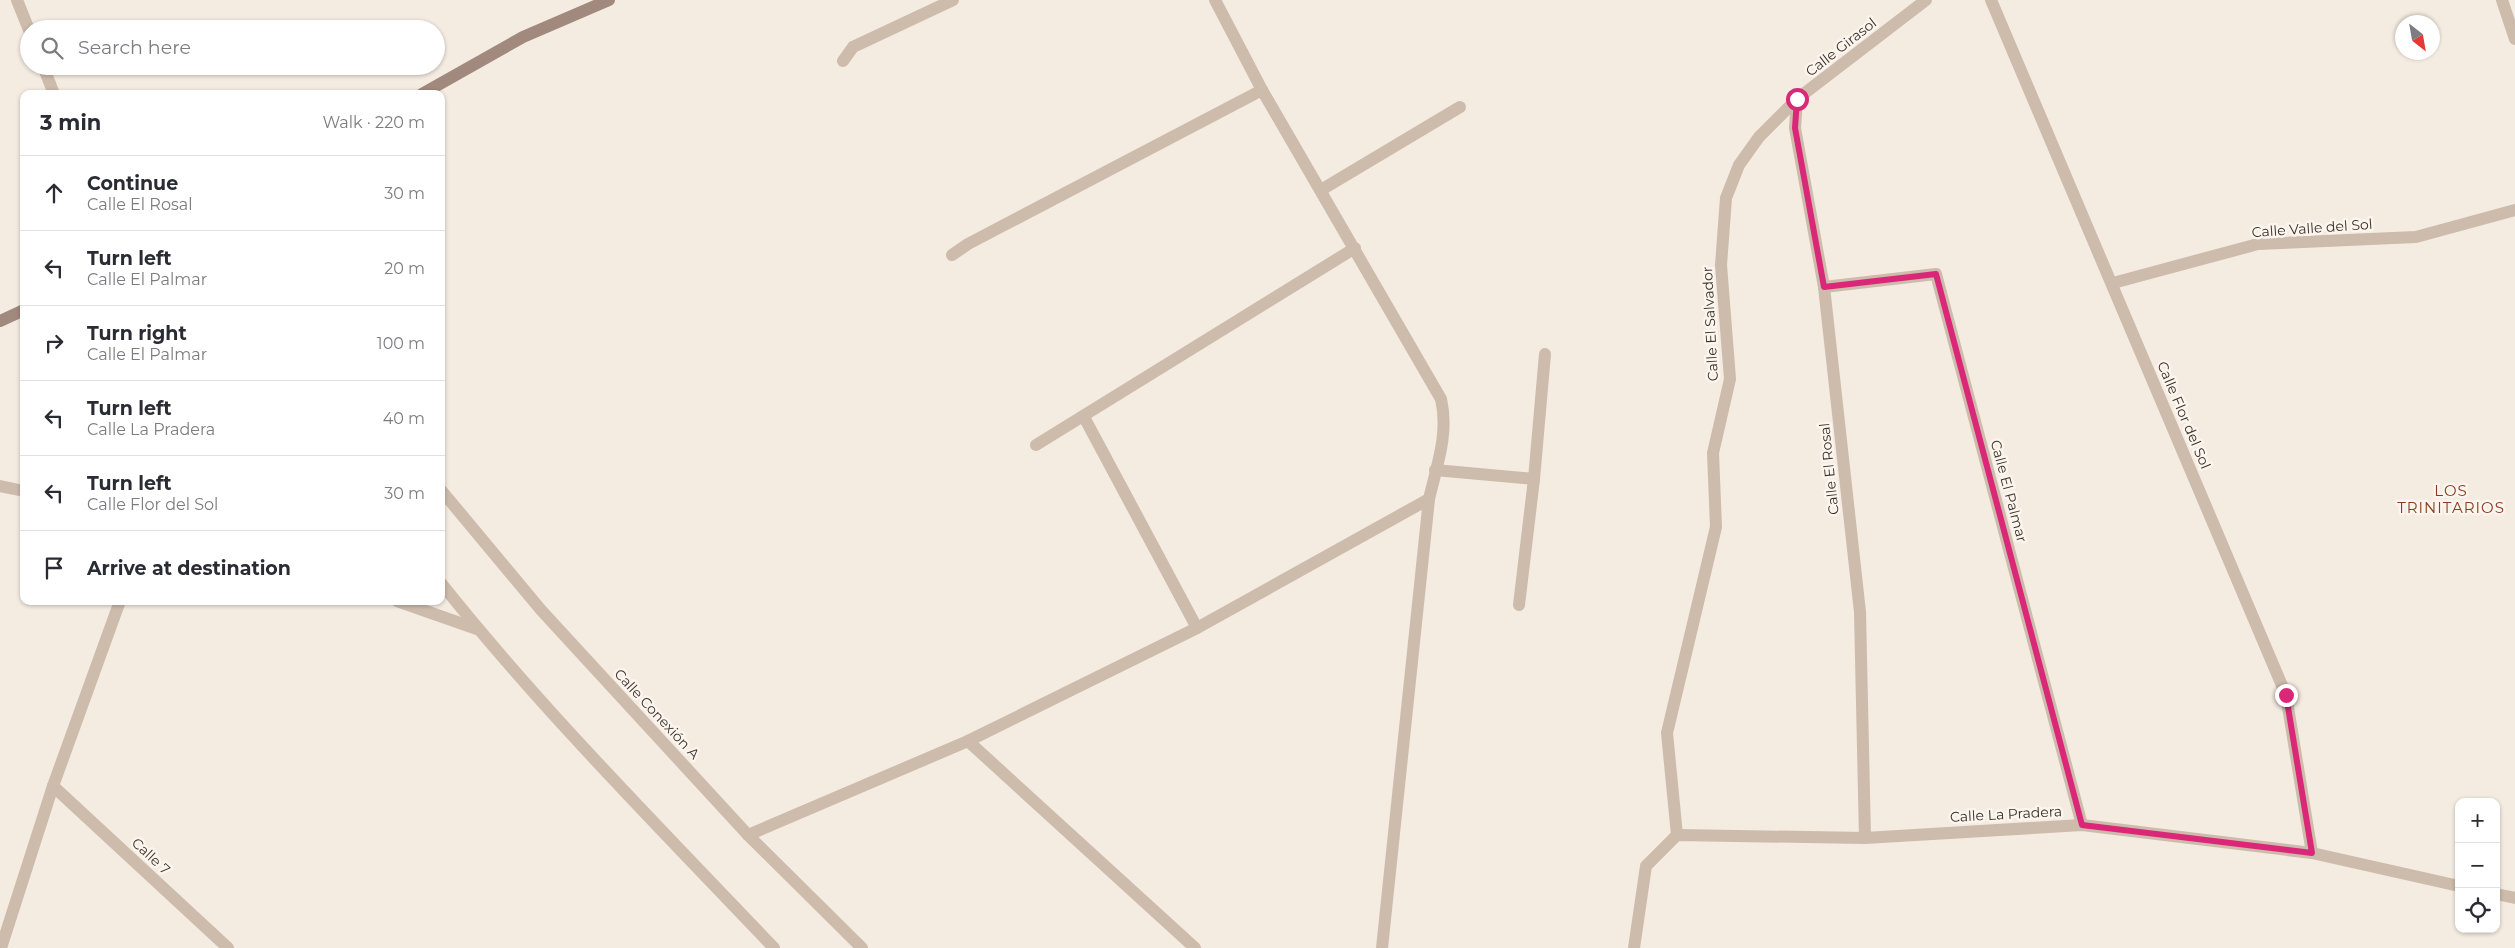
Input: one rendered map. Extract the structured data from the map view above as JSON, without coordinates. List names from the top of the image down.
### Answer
{
  "streets": {
    "street": [
      "Calle Girasol",
      "Calle Valle del Sol",
      "Calle El Salvador",
      "Calle Flor del Sol",
      "Calle El Rosal",
      "Calle El Palmar",
      "Calle Conexión A",
      "Calle La Pradera",
      "Calle 7"
    ]
  },
  "crossings": [
    ["Calle Girasol", "Calle El Salvador"],
    ["Calle Girasol", "Calle El Rosal"],
    ["Calle Valle del Sol", "Calle Flor del Sol"],
    ["Calle El Salvador", "Calle El Rosal"],
    ["Calle El Salvador", "Calle La Pradera"],
    ["Calle Flor del Sol", "Calle La Pradera"],
    ["Calle El Rosal", "Calle El Palmar"],
    ["Calle El Rosal", "Calle La Pradera"],
    ["Calle El Palmar", "Calle La Pradera"]
  ],
  "districts": ["LOS TRINITARIOS"],
  "north": "bottom right",
  "page": {
    "search": "Search here",
    "heading": ["3 min", "Walk · 220 m"],
    "list": [
      ["Continue", "Calle El Rosal", "30 m"],
      ["Turn left", "Calle El Palmar", "20 m"],
      ["Turn right", "Calle El Palmar", "100 m"],
      ["Turn left", "Calle La Pradera", "40 m"],
      ["Turn left", "Calle Flor del Sol", "30 m"],
      "Arrive at destination"
    ],
    "map_buttons": ["+", "−"]
  }
}
